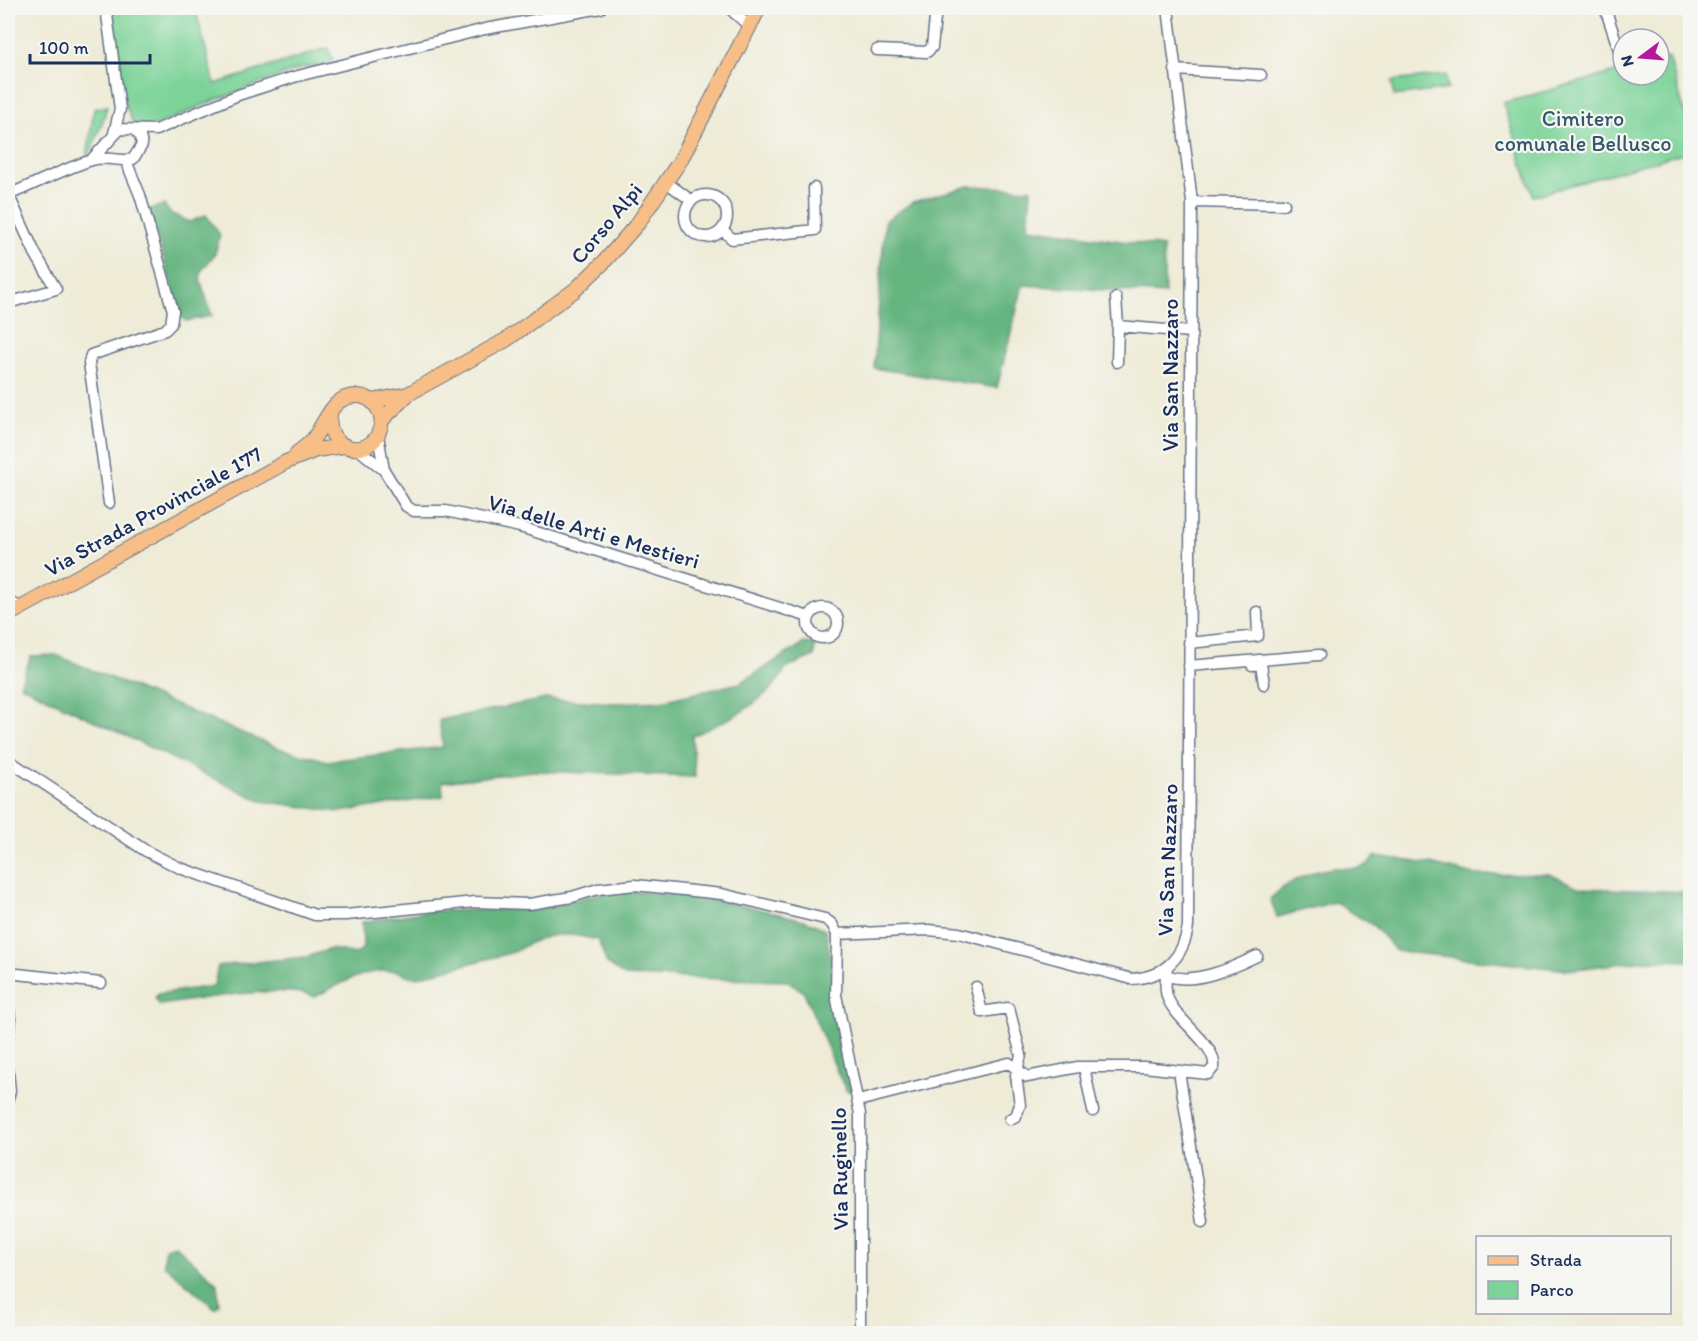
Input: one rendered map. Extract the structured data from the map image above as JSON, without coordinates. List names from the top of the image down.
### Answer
{
  "streets": {
    "main road": ["Corso Alpi", "Via Strada Provinciale 177"],
    "street": ["Via San Nazzaro", "Via delle Arti e Mestieri", "Via Ruginello"]
  },
  "crossings": [
    ["Corso Alpi", "Via Strada Provinciale 177"],
    ["Corso Alpi", "Via delle Arti e Mestieri"],
    ["Via San Nazzaro", "Via Ruginello"],
    ["Via Strada Provinciale 177", "Via delle Arti e Mestieri"]
  ],
  "parks": ["Cimitero comunale Bellusco"],
  "legend": ["Strada", "Parco"],
  "scale_bar": "100 m",
  "north": "left"
}
